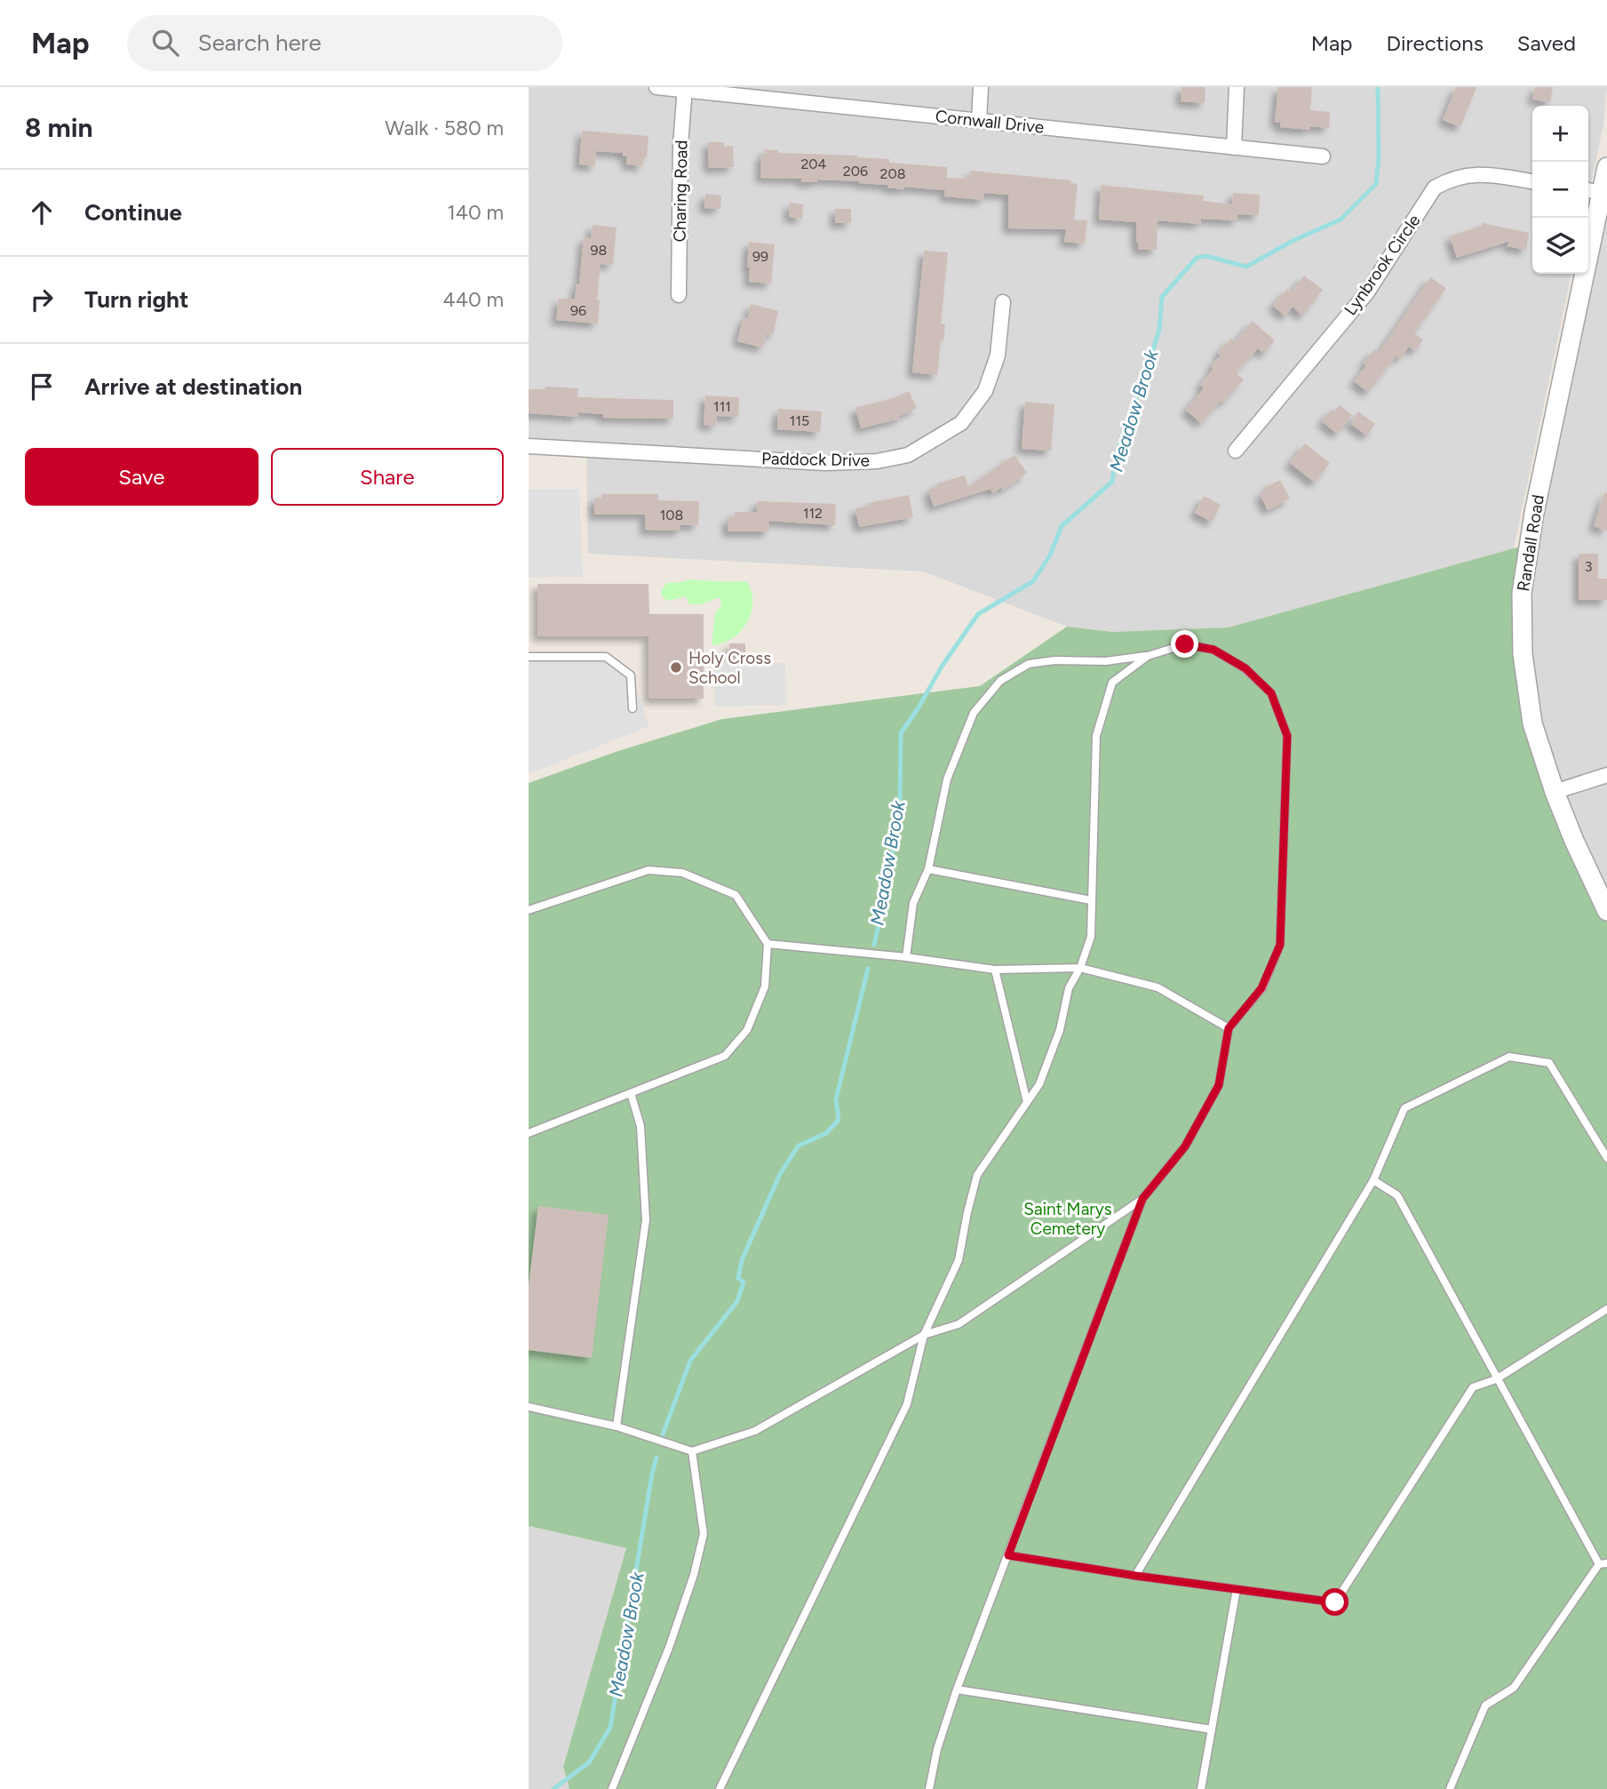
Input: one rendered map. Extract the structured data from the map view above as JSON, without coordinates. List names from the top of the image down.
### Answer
{
  "streets": {
    "street": [
      "Cornwall Drive",
      "Charing Road",
      "Lynbrook Circle",
      "Paddock Drive",
      "Randall Road"
    ]
  },
  "crossings": [
    ["Cornwall Drive", "Charing Road"]
  ],
  "water": ["Meadow Brook"],
  "parks": ["Saint Marys Cemetery"],
  "places": ["Holy Cross School"],
  "house_numbers": [
    "204",
    "206",
    "208",
    "98",
    "99",
    "96",
    "111",
    "115",
    "112",
    "108",
    "3"
  ],
  "page": {
    "header": "Map",
    "search": "Search here",
    "nav": ["Map", "Directions", "Saved"],
    "heading": ["8 min", "Walk · 580 m"],
    "map_buttons": ["+", "−"],
    "list": [
      ["Continue", "140 m"],
      ["Turn right", "440 m"],
      "Arrive at destination"
    ],
    "buttons": ["Save", "Share"]
  }
}
